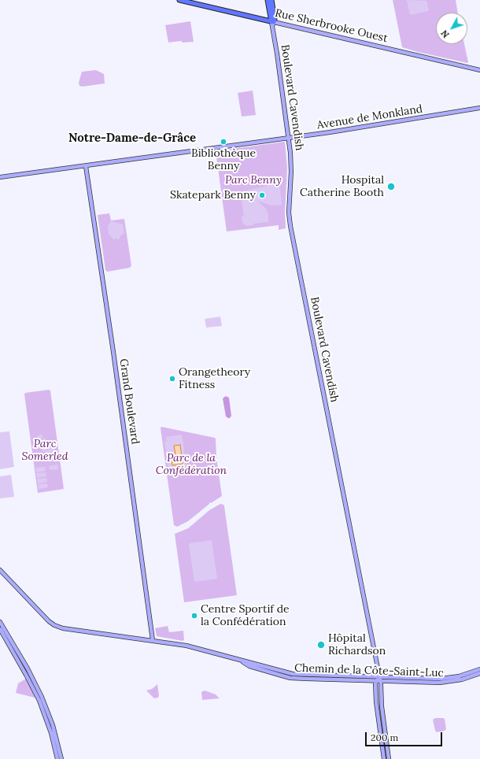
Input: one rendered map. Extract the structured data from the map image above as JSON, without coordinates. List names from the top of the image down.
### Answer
{
  "streets": {
    "main road": [
      "Rue Sherbrooke Ouest",
      "Boulevard Cavendish",
      "Avenue de Monkland",
      "Grand Boulevard",
      "Chemin de la Côte-Saint-Luc"
    ]
  },
  "crossings": [
    ["Rue Sherbrooke Ouest", "Boulevard Cavendish"],
    ["Boulevard Cavendish", "Avenue de Monkland"],
    ["Boulevard Cavendish", "Chemin de la Côte-Saint-Luc"],
    ["Avenue de Monkland", "Grand Boulevard"],
    ["Grand Boulevard", "Chemin de la Côte-Saint-Luc"]
  ],
  "districts": ["Notre-Dame-de-Grâce"],
  "parks": ["Parc Benny", "Parc Somerled", "Parc de la Confédération"],
  "places": [
    "Bibliothèque Benny",
    "Hospital Catherine Booth",
    "Skatepark Benny",
    "Orangetheory Fitness",
    "Centre Sportif de la Confédération",
    "Hôpital Richardson"
  ],
  "scale_bar": "200 m",
  "north": "bottom left"
}
